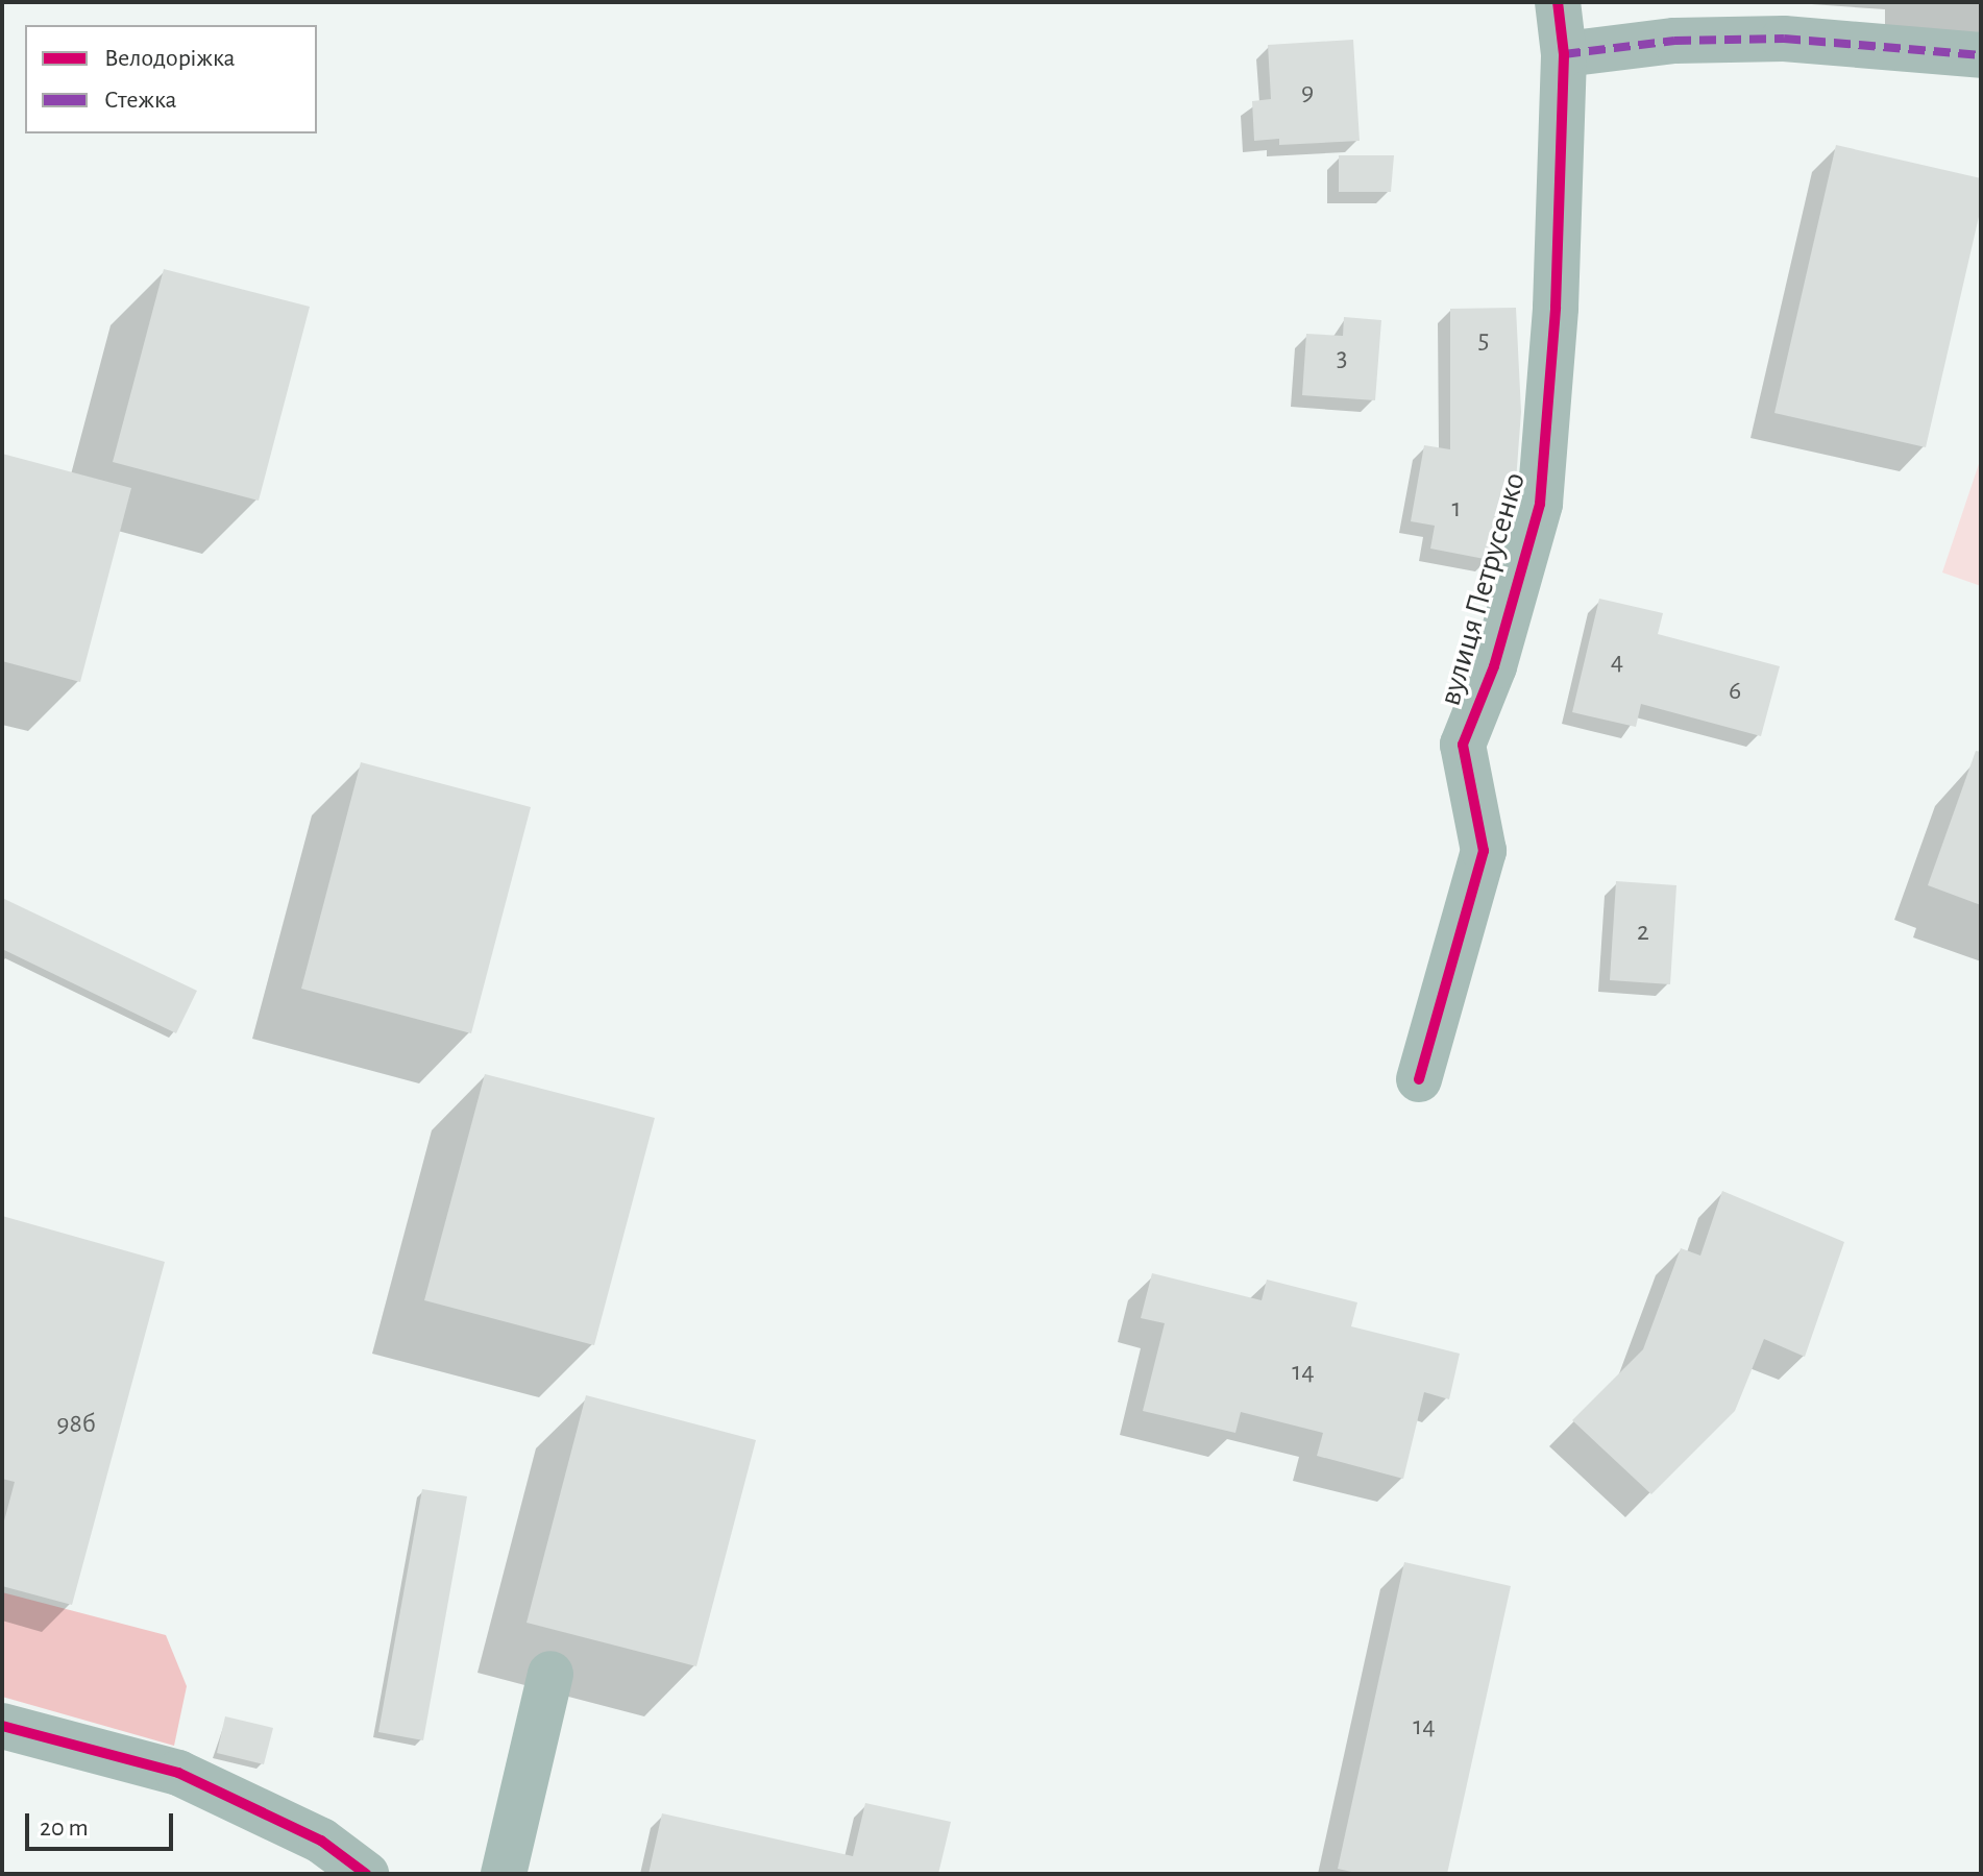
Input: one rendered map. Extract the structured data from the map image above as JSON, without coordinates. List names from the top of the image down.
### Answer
{
  "streets": {
    "street": ["вулиця Петрусенко"]
  },
  "house_numbers": [
    "9",
    "5",
    "3",
    "1",
    "4",
    "6",
    "2",
    "14",
    "98б",
    "14"
  ],
  "legend": ["Велодоріжка", "Стежка"],
  "scale_bar": "20 m"
}
